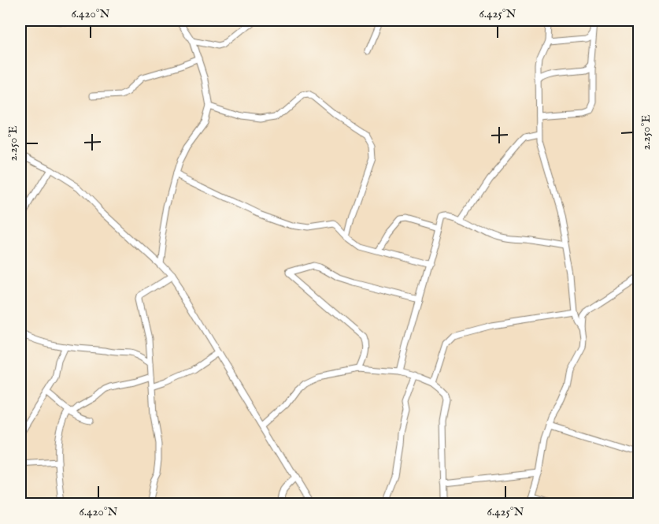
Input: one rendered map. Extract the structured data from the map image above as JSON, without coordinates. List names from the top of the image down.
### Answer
{
  "coordinates": ["6.420°N", "6.425°N", "2.250°E"]
}
